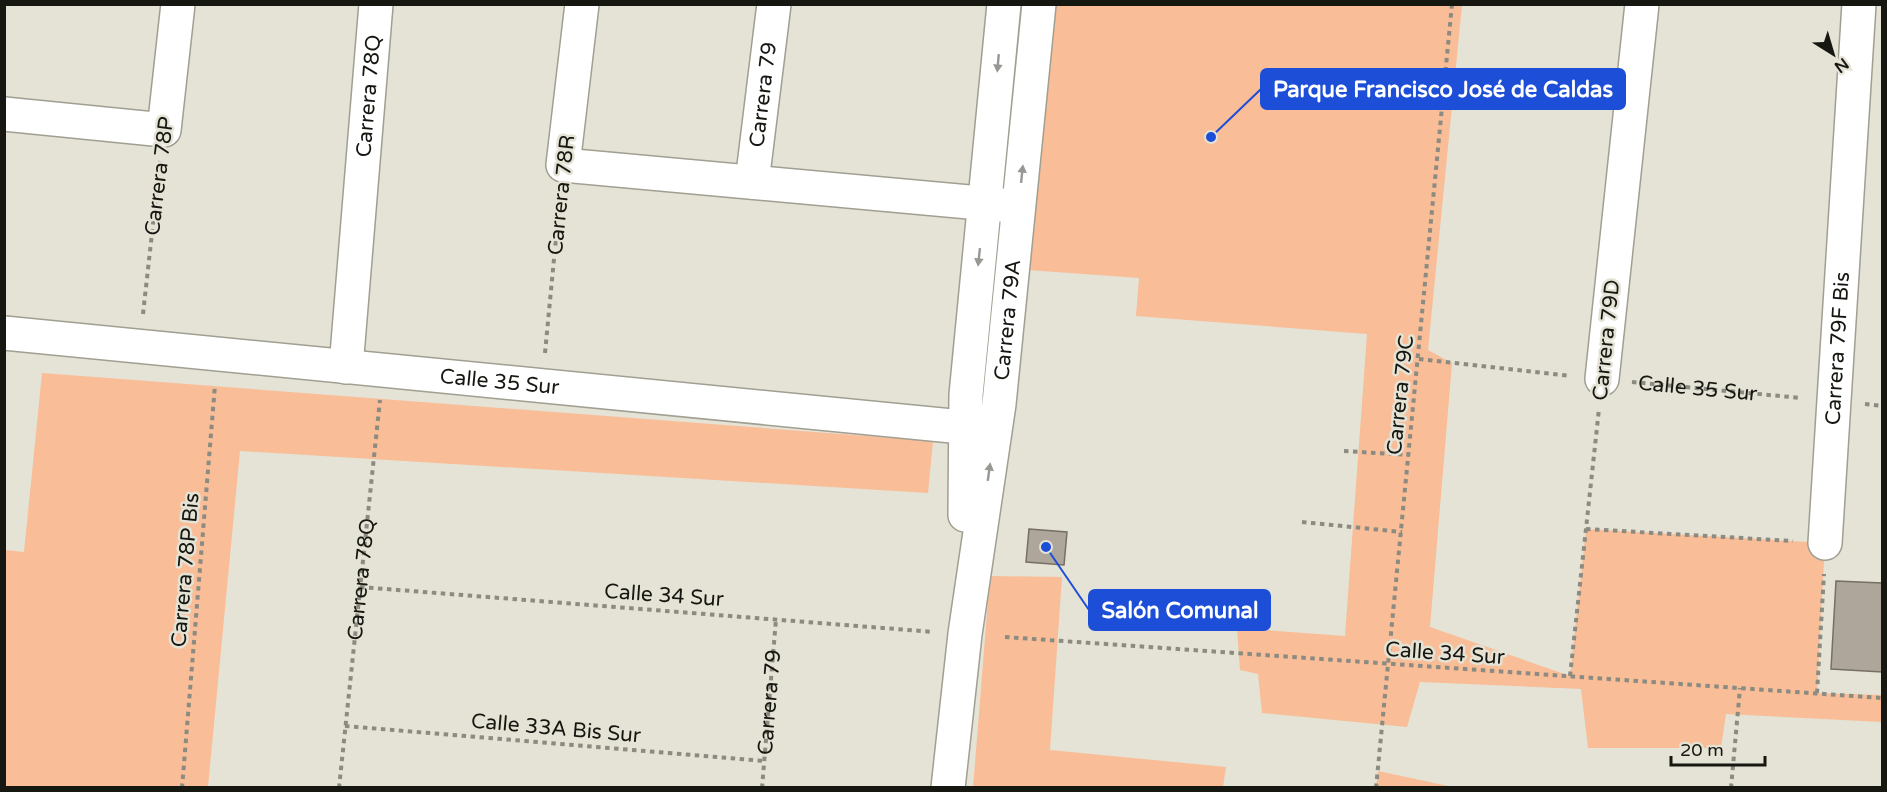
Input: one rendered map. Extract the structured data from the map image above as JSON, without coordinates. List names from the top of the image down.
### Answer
{
  "streets": {
    "street": [
      "Carrera 79",
      "Carrera 78Q",
      "Carrera 78P",
      "Carrera 78R",
      "Carrera 79A",
      "Carrera 79D",
      "Carrera 79F Bis",
      "Calle 35 Sur"
    ],
    "path": [
      "Carrera 79C",
      "Carrera 78P Bis",
      "Calle 34 Sur",
      "Calle 33A Bis Sur"
    ]
  },
  "crossings": [
    ["Carrera 79", "Calle 34 Sur"],
    ["Carrera 79", "Calle 33A Bis Sur"],
    ["Carrera 78Q", "Calle 35 Sur"],
    ["Carrera 78Q", "Calle 34 Sur"],
    ["Carrera 78Q", "Calle 33A Bis Sur"],
    ["Carrera 78P", "Calle 35 Sur"],
    ["Carrera 78R", "Calle 35 Sur"],
    ["Carrera 79A", "Calle 35 Sur"],
    ["Carrera 79A", "Calle 34 Sur"],
    ["Carrera 79D", "Calle 35 Sur"],
    ["Carrera 79D", "Calle 34 Sur"],
    ["Carrera 79F Bis", "Calle 35 Sur"],
    ["Calle 35 Sur", "Carrera 79C"],
    ["Calle 35 Sur", "Carrera 78P Bis"],
    ["Carrera 79C", "Calle 34 Sur"]
  ],
  "places": ["Parque Francisco José de Caldas", "Salón Comunal"],
  "scale_bar": "20 m",
  "north": "bottom right"
}
